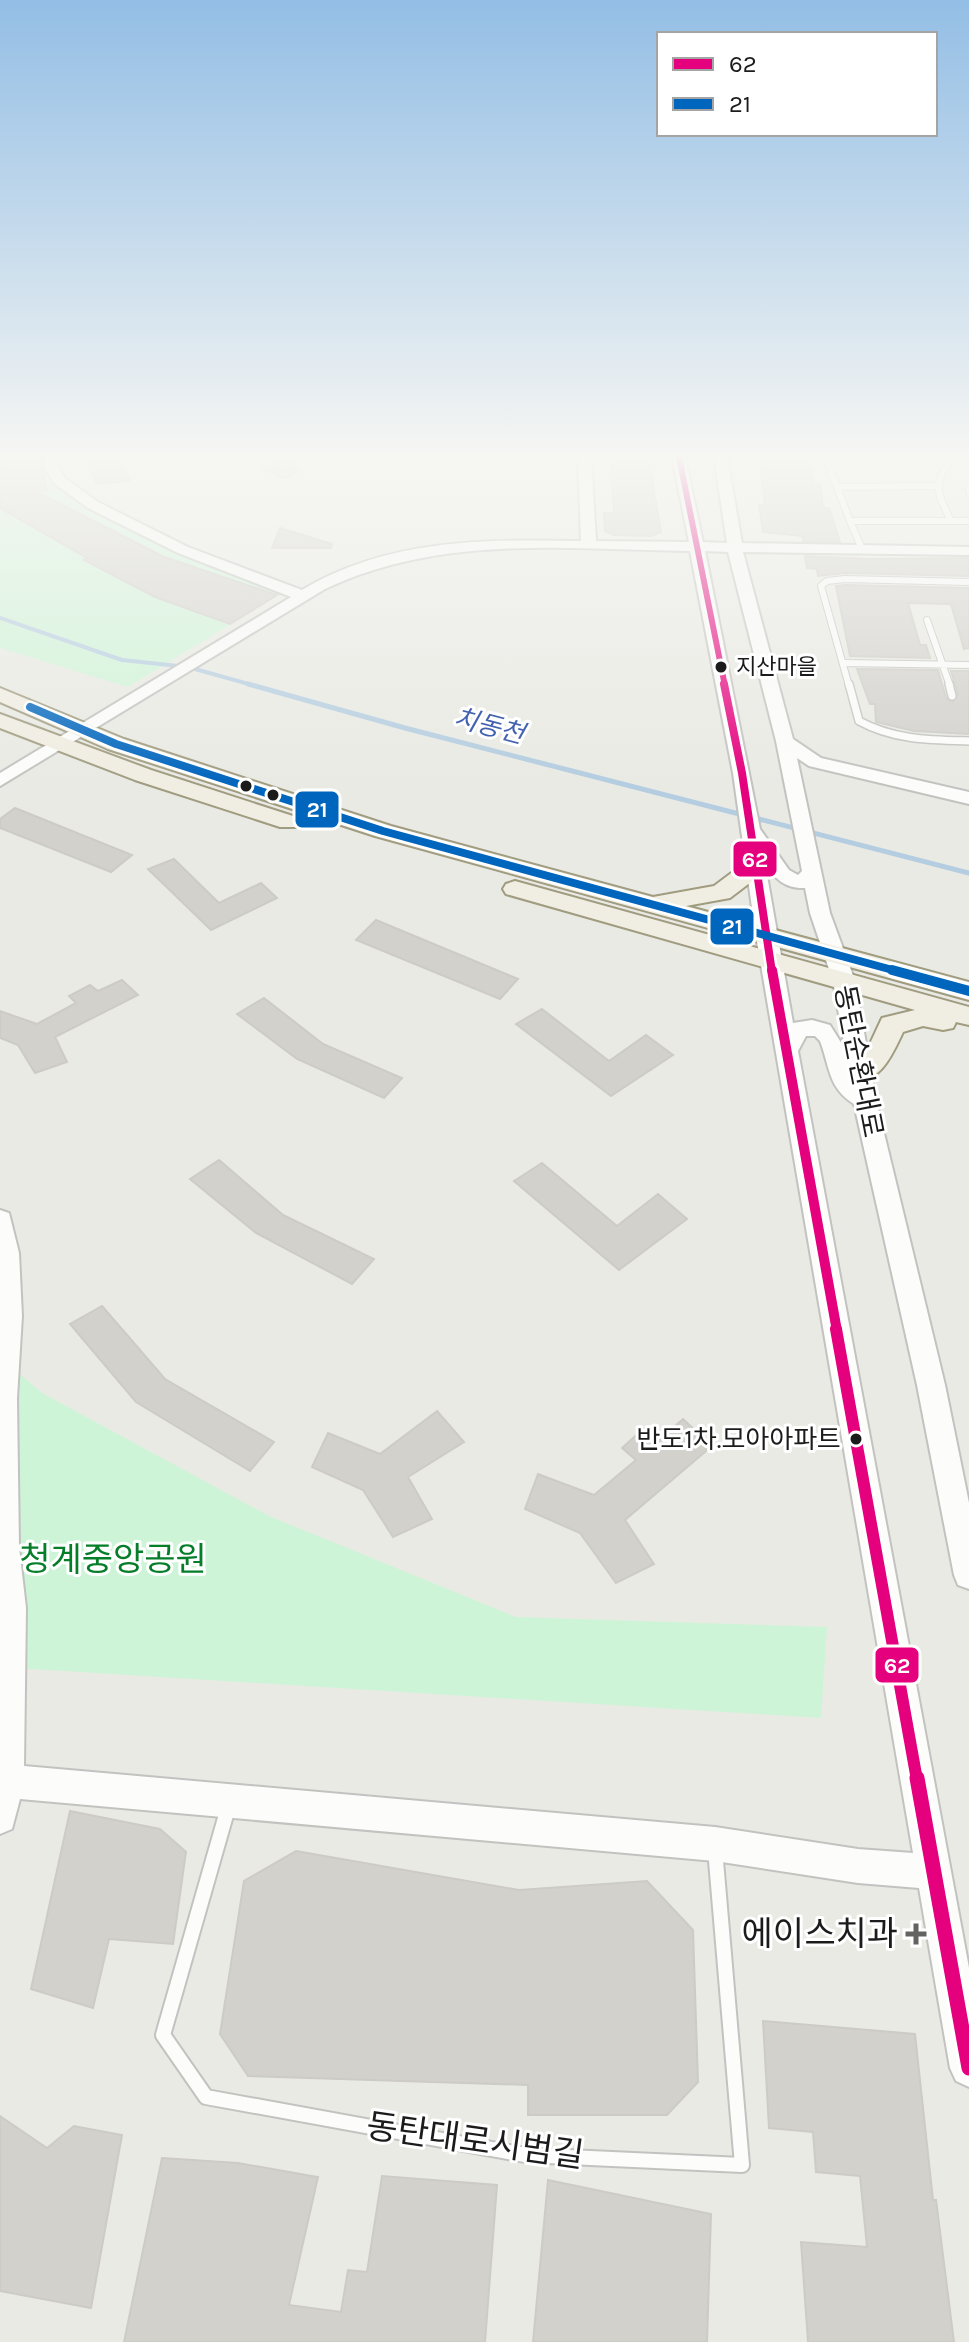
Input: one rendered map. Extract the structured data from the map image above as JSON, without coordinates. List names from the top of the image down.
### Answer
{
  "streets": {
    "street": ["동탄순환대로"],
    "lane": ["동탄대로시범길"]
  },
  "water": ["치동천"],
  "parks": ["청계중앙공원"],
  "places": {
    "other": ["지산마을", "반도1차.모아아파트"],
    "health": ["에이스치과"]
  },
  "lines": ["transit line 62", "transit line 21"],
  "legend": ["62", "21"]
}
